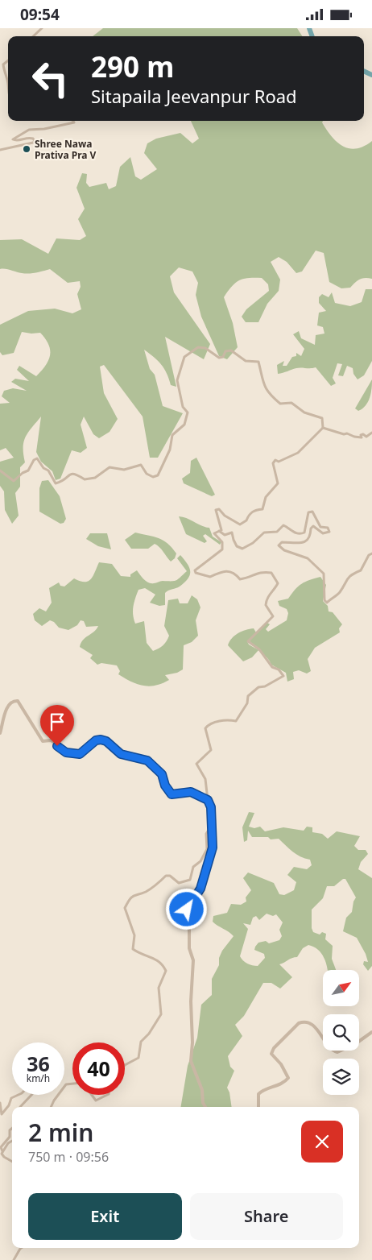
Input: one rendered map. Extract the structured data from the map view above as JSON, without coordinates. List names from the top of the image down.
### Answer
{
  "places": ["Shree Nawa Prativa Pra V"],
  "north": "top right",
  "page": {
    "status": "09:54",
    "turn": ["290 m", "Sitapaila Jeevanpur Road"],
    "speed": "36 km/h",
    "limit": "40",
    "heading": ["2 min", "750 m · 09:56"],
    "buttons": ["Exit", "Share"]
  }
}
